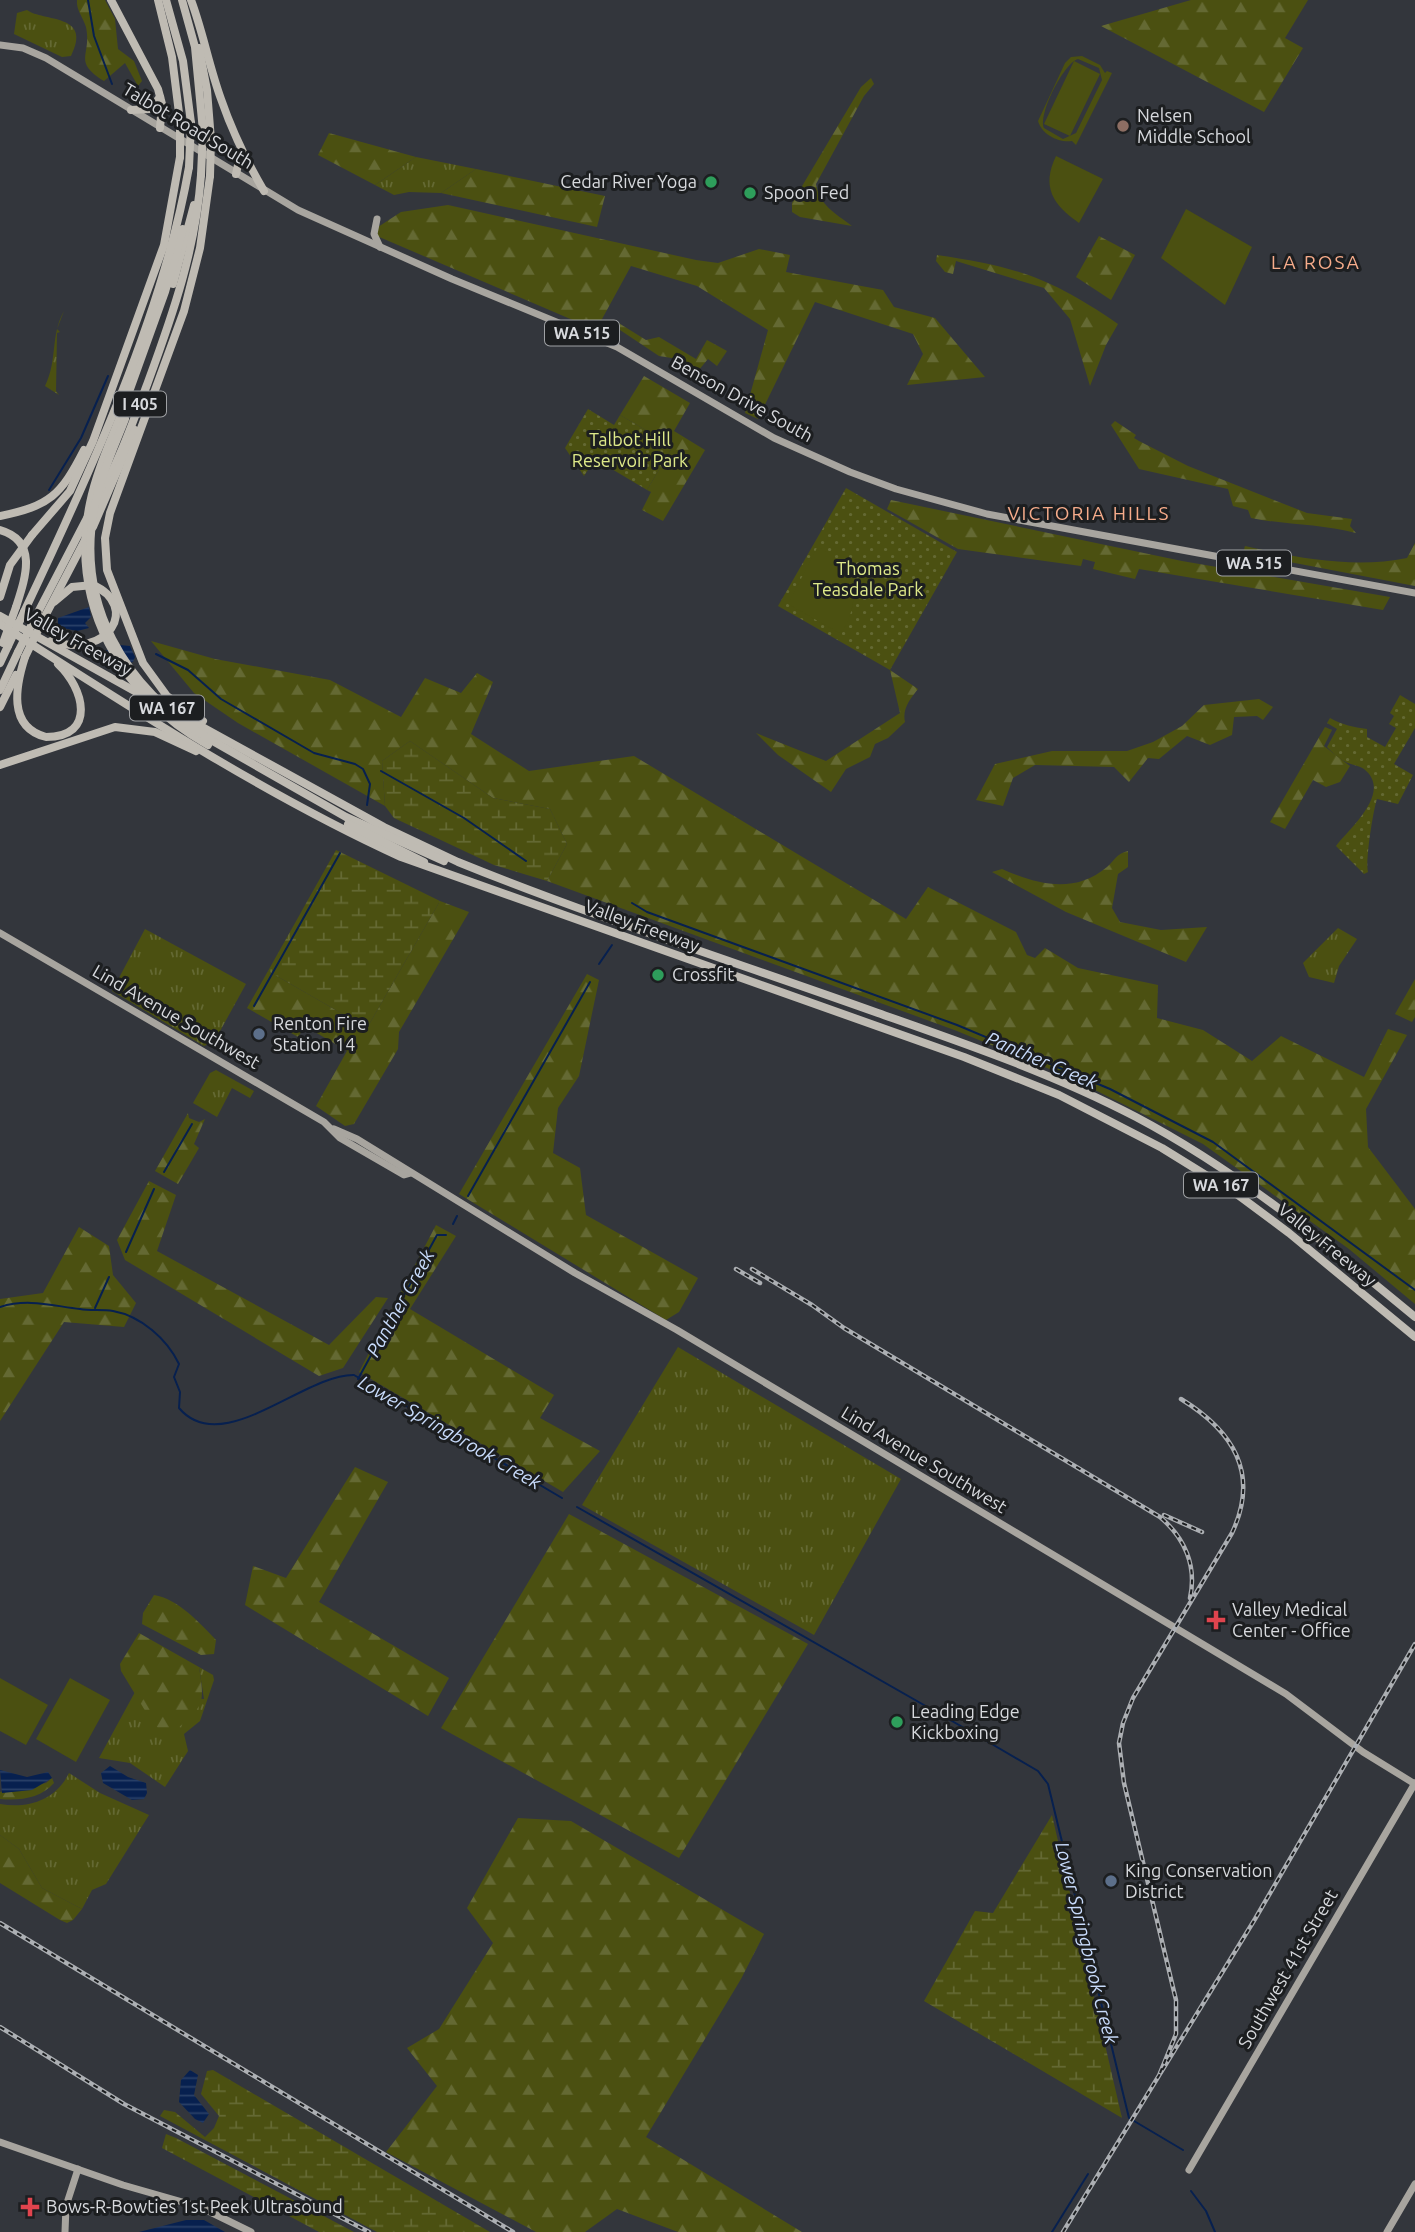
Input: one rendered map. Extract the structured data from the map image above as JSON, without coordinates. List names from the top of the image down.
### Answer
{
  "streets": {
    "highway": ["I 405", "Valley Freeway", "WA 167"],
    "main road": [
      "Talbot Road South",
      "WA 515",
      "Benson Drive South",
      "Lind Avenue Southwest",
      "Southwest 41st Street"
    ]
  },
  "crossings": [
    ["Talbot Road South", "Benson Drive South"],
    ["Lind Avenue Southwest", "Southwest 41st Street"]
  ],
  "districts": ["LA ROSA", "VICTORIA HILLS"],
  "water": ["Panther Creek", "Lower Springbrook Creek"],
  "parks": ["Talbot Hill Reservoir Park", "Thomas Teasdale Park"],
  "places": {
    "other": [
      "Nelsen Middle School",
      "Cedar River Yoga",
      "Spoon Fed",
      "Crossfit",
      "Renton Fire Station 14",
      "Leading Edge Kickboxing",
      "King Conservation District"
    ],
    "health": ["Valley Medical Center - Office", "Bows-R-Bowties 1st Peek Ultrasound"]
  }
}
